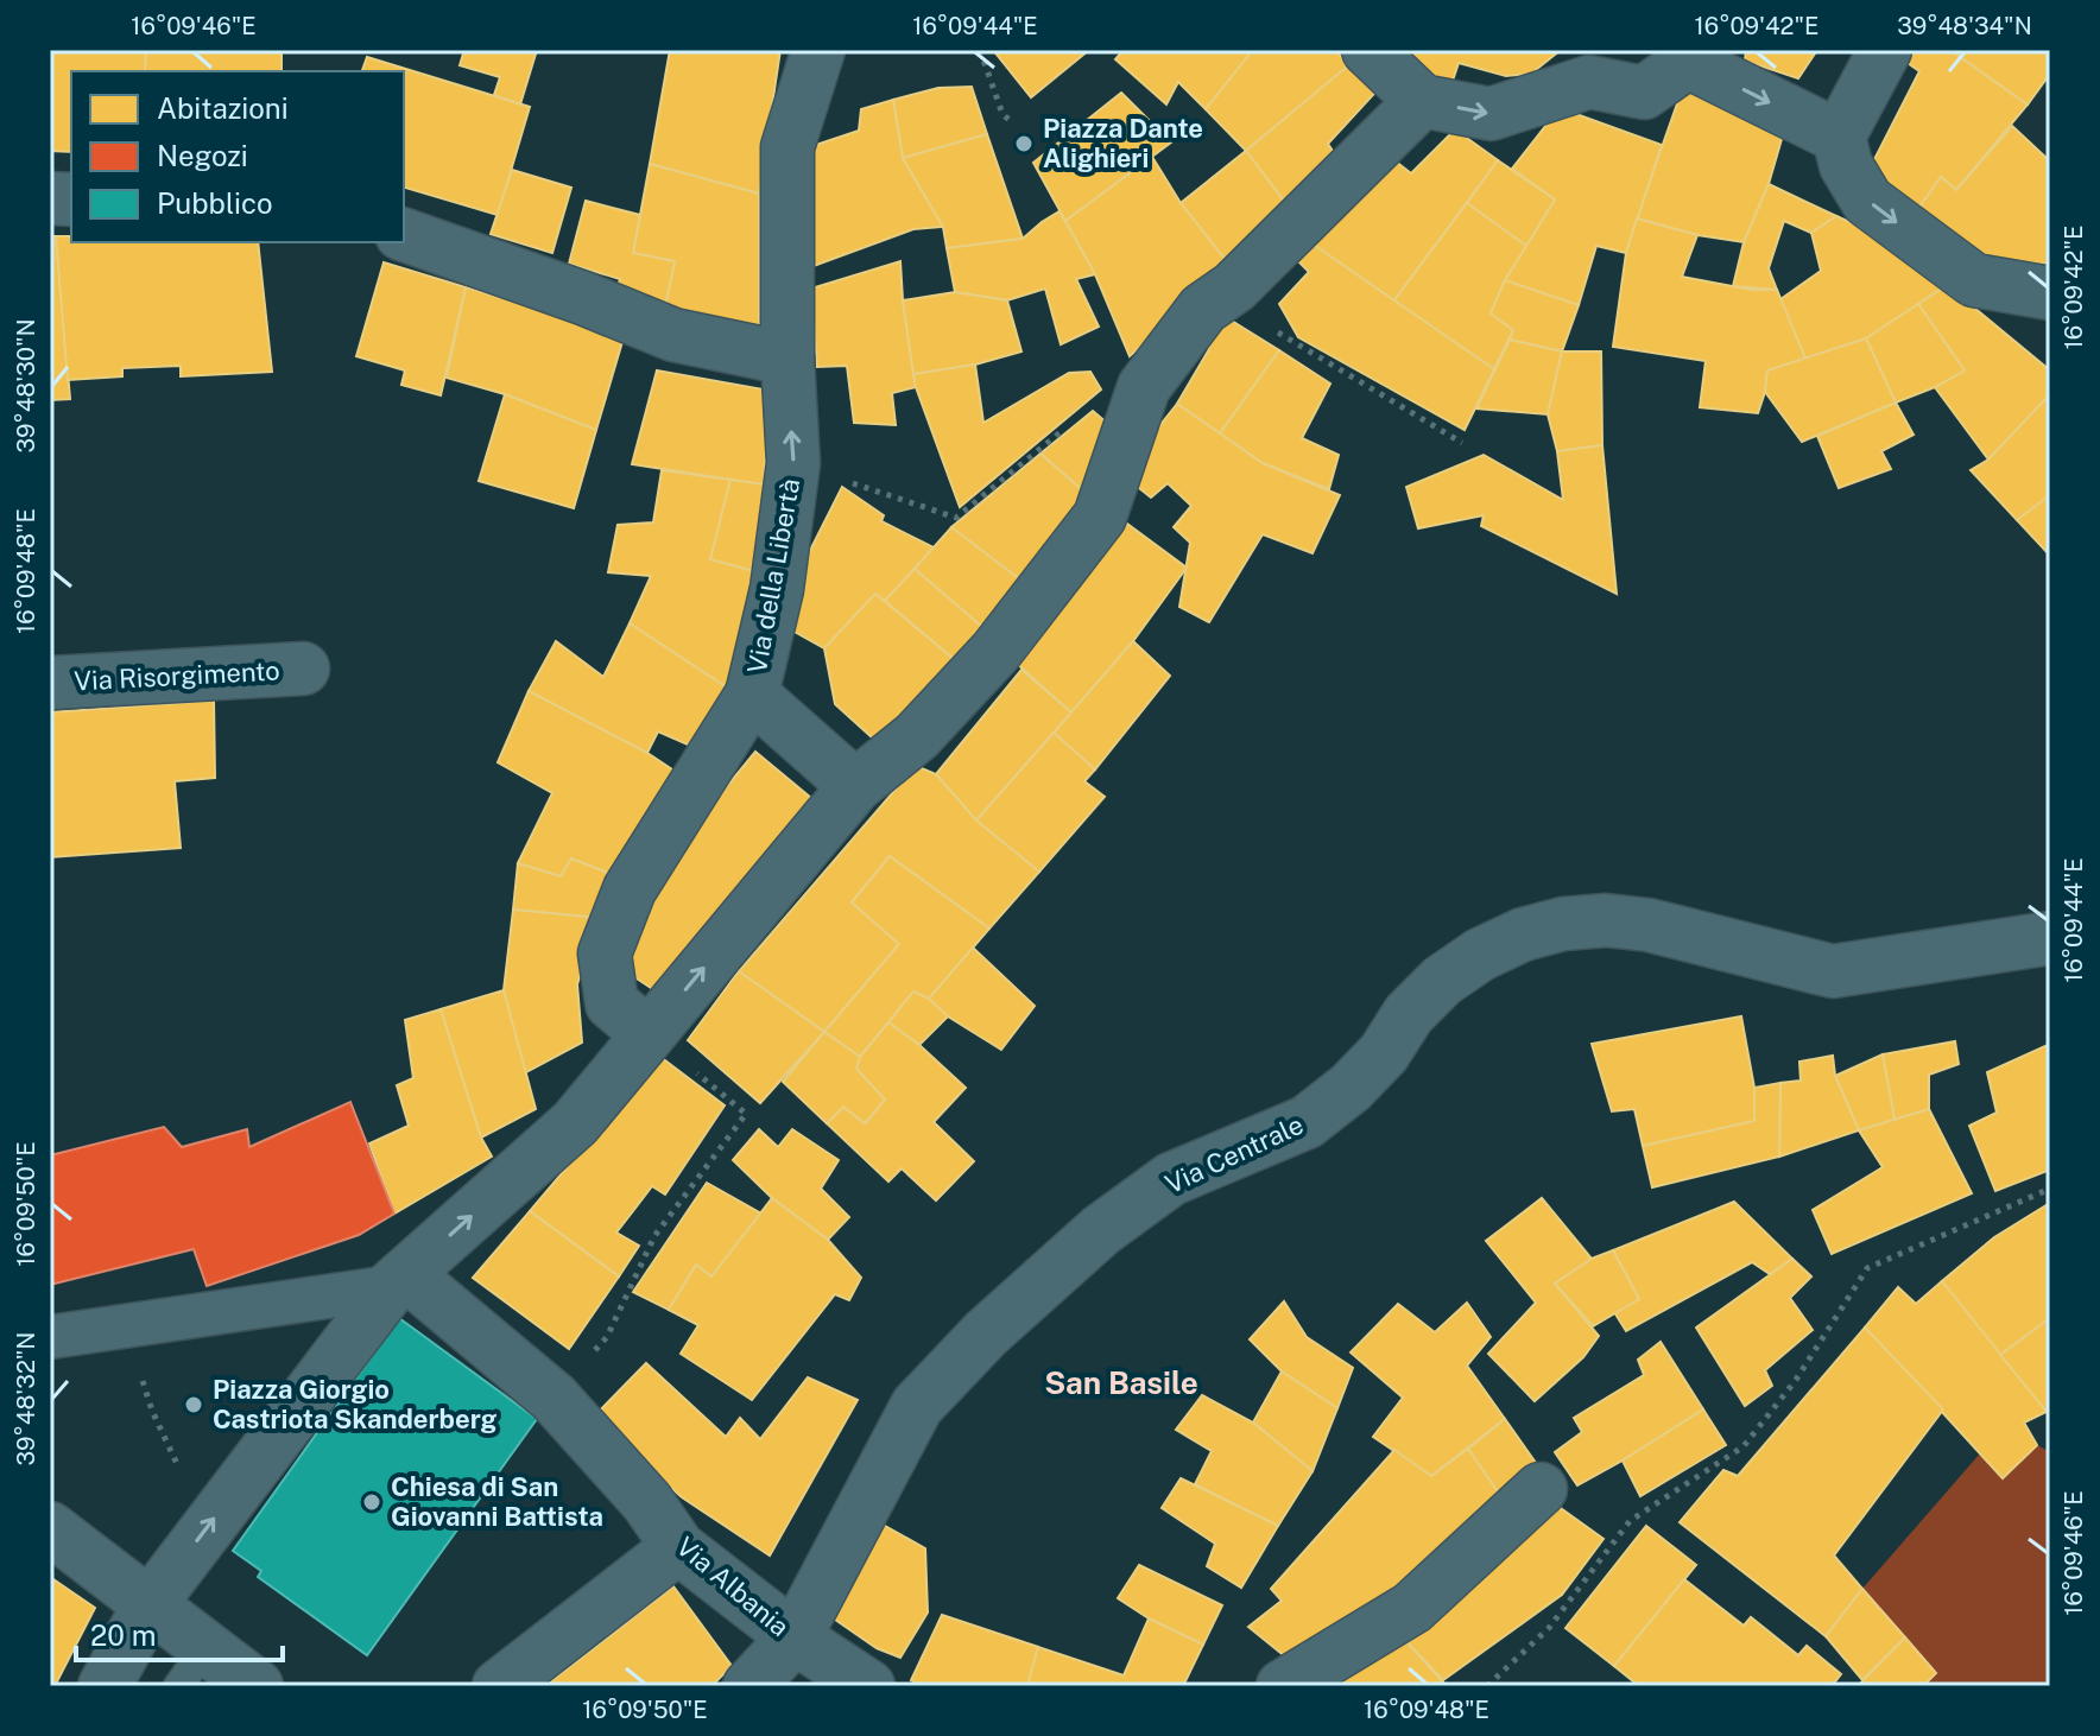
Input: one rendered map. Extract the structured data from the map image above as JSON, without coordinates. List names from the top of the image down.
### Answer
{
  "streets": {
    "street": [
      "Via della Libertà",
      "Via Risorgimento",
      "Via Centrale",
      "Via Albania"
    ]
  },
  "crossings": [
    ["Via Centrale", "Via Albania"]
  ],
  "districts": ["San Basile"],
  "places": ["Piazza Dante Alighieri", "Piazza Giorgio Castriota Skanderberg", "Chiesa di San Giovanni Battista"],
  "legend": ["Abitazioni", "Negozi", "Pubblico"],
  "scale_bar": "20 m",
  "coordinates": [
    "16°09'46\"E",
    "16°09'44\"E",
    "16°09'42\"E",
    "39°48'34\"N",
    "39°48'30\"N",
    "16°09'48\"E",
    "16°09'50\"E",
    "39°48'32\"N"
  ]
}
